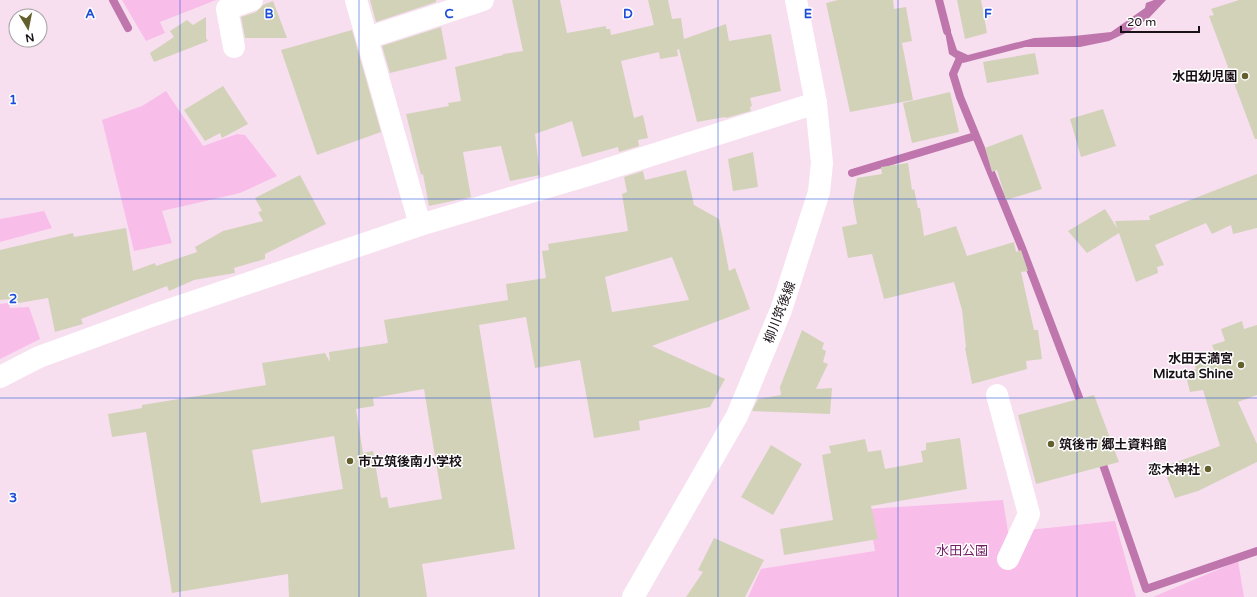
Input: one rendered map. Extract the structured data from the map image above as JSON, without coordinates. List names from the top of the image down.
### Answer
{
  "streets": {
    "street": ["柳川筑後線"]
  },
  "parks": ["水田公園"],
  "places": [
    "水田幼児園",
    "水田天満宮 Mizuta Shine",
    "筑後市 郷土資料館",
    "市立筑後南小学校",
    "恋木神社"
  ],
  "scale_bar": "20 m",
  "north": "bottom",
  "grid": {
    "columns": [
      "A",
      "B",
      "C",
      "D",
      "E",
      "F"
    ],
    "rows": ["1", "2", "3"]
  }
}
